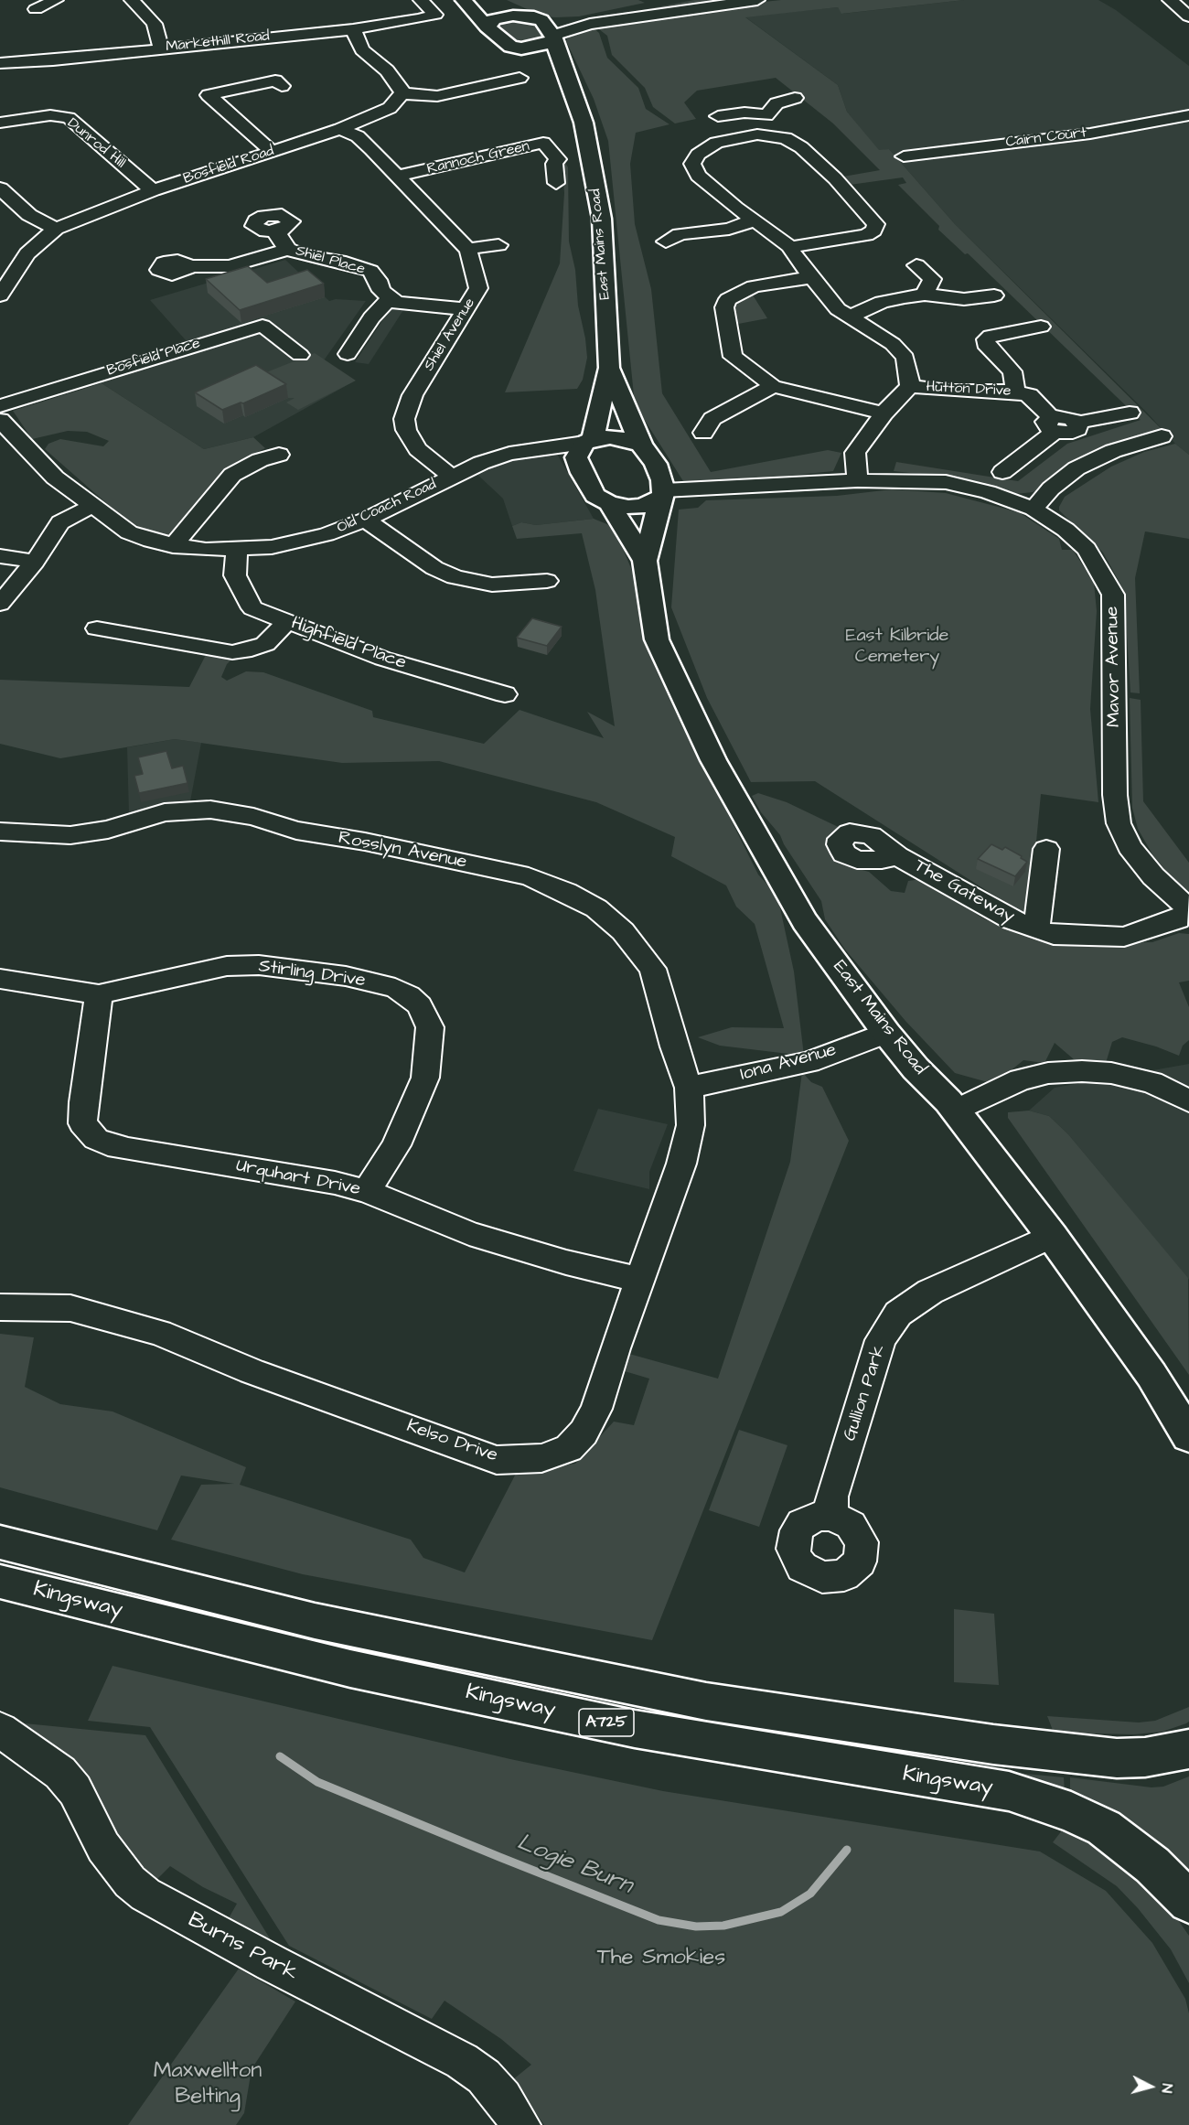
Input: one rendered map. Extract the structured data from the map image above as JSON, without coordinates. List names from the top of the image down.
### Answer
{
  "streets": {
    "main road": ["East Mains Road", "Kingsway", "A725"],
    "street": [
      "Markethill Road",
      "Cairn Court",
      "Dunrod Hill",
      "Rannoch Green",
      "Bosfield Road",
      "Shiel Place",
      "Shiel Avenue",
      "Bosfield Place",
      "Hutton Drive",
      "Old Coach Road",
      "Highfield Place",
      "Mavor Avenue",
      "Rosslyn Avenue",
      "The Gateway",
      "Stirling Drive",
      "Iona Avenue",
      "Urquhart Drive",
      "Gullion Park",
      "Kelso Drive",
      "Burns Park"
    ]
  },
  "crossings": [
    ["Dunrod Hill", "Bosfield Road"],
    ["Rannoch Green", "Shiel Avenue"],
    ["Bosfield Road", "Shiel Avenue"],
    ["East Mains Road", "Old Coach Road"],
    ["East Mains Road", "Mavor Avenue"],
    ["East Mains Road", "Iona Avenue"],
    ["East Mains Road", "Gullion Park"],
    ["Shiel Avenue", "Old Coach Road"],
    ["Old Coach Road", "Highfield Place"],
    ["Old Coach Road", "Mavor Avenue"],
    ["Mavor Avenue", "The Gateway"],
    ["Rosslyn Avenue", "Iona Avenue"],
    ["Rosslyn Avenue", "Kelso Drive"],
    ["Stirling Drive", "Urquhart Drive"],
    ["Iona Avenue", "Kelso Drive"],
    ["Urquhart Drive", "Kelso Drive"]
  ],
  "water": ["Logie Burn"],
  "parks": ["East Kilbride Cemetery", "The Smokies", "Maxwellton Belting"],
  "north": "right"
}
